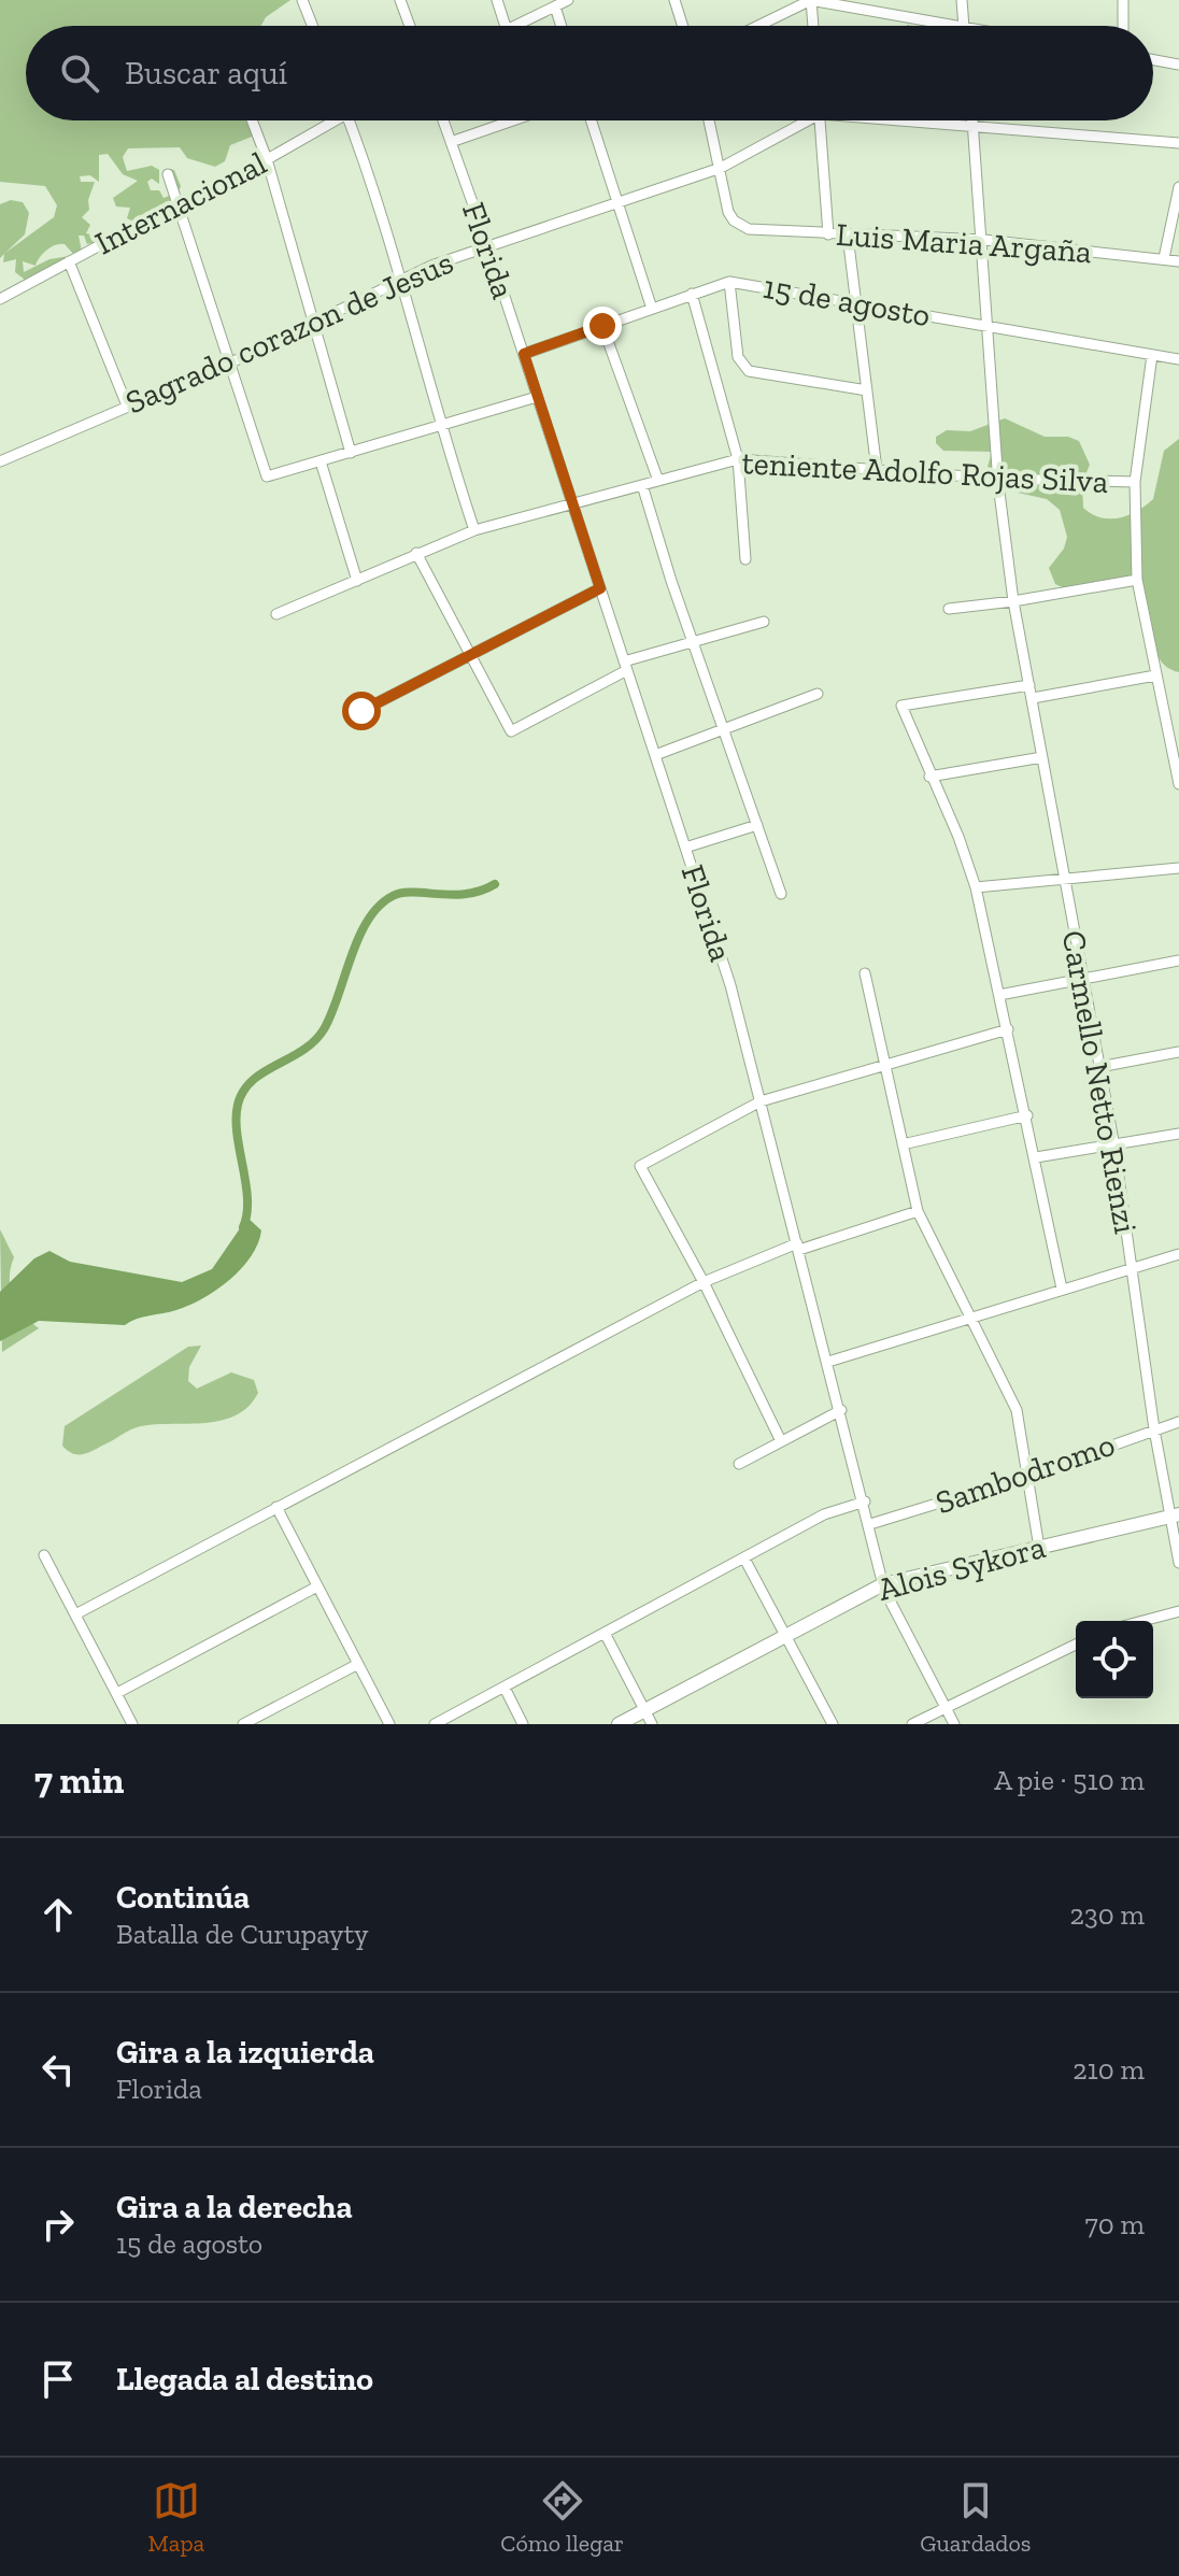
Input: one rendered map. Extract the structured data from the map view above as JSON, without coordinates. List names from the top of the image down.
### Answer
{
  "streets": {
    "street": [
      "Internacional",
      "Luis Maria Argaña",
      "Florida",
      "15 de agosto",
      "Sagrado corazon de Jesus",
      "teniente Adolfo Rojas Silva",
      "Carmello Netto Rienzi",
      "Sambodromo",
      "Alois Sykora"
    ]
  },
  "crossings": [
    ["Luis Maria Argaña", "Sagrado corazon de Jesus"],
    ["Luis Maria Argaña", "Carmello Netto Rienzi"],
    ["Florida", "15 de agosto"],
    ["Florida", "Sagrado corazon de Jesus"],
    ["Florida", "teniente Adolfo Rojas Silva"],
    ["Florida", "Sambodromo"],
    ["Florida", "Alois Sykora"],
    ["15 de agosto", "Carmello Netto Rienzi"],
    ["teniente Adolfo Rojas Silva", "Carmello Netto Rienzi"],
    ["Carmello Netto Rienzi", "Sambodromo"],
    ["Carmello Netto Rienzi", "Alois Sykora"]
  ],
  "page": {
    "search": "Buscar aquí",
    "heading": ["7 min", "A pie · 510 m"],
    "list": [
      ["Continúa", "Batalla de Curupayty", "230 m"],
      ["Gira a la izquierda", "Florida", "210 m"],
      ["Gira a la derecha", "15 de agosto", "70 m"],
      "Llegada al destino"
    ],
    "nav": ["Mapa", "Cómo llegar", "Guardados"]
  }
}
